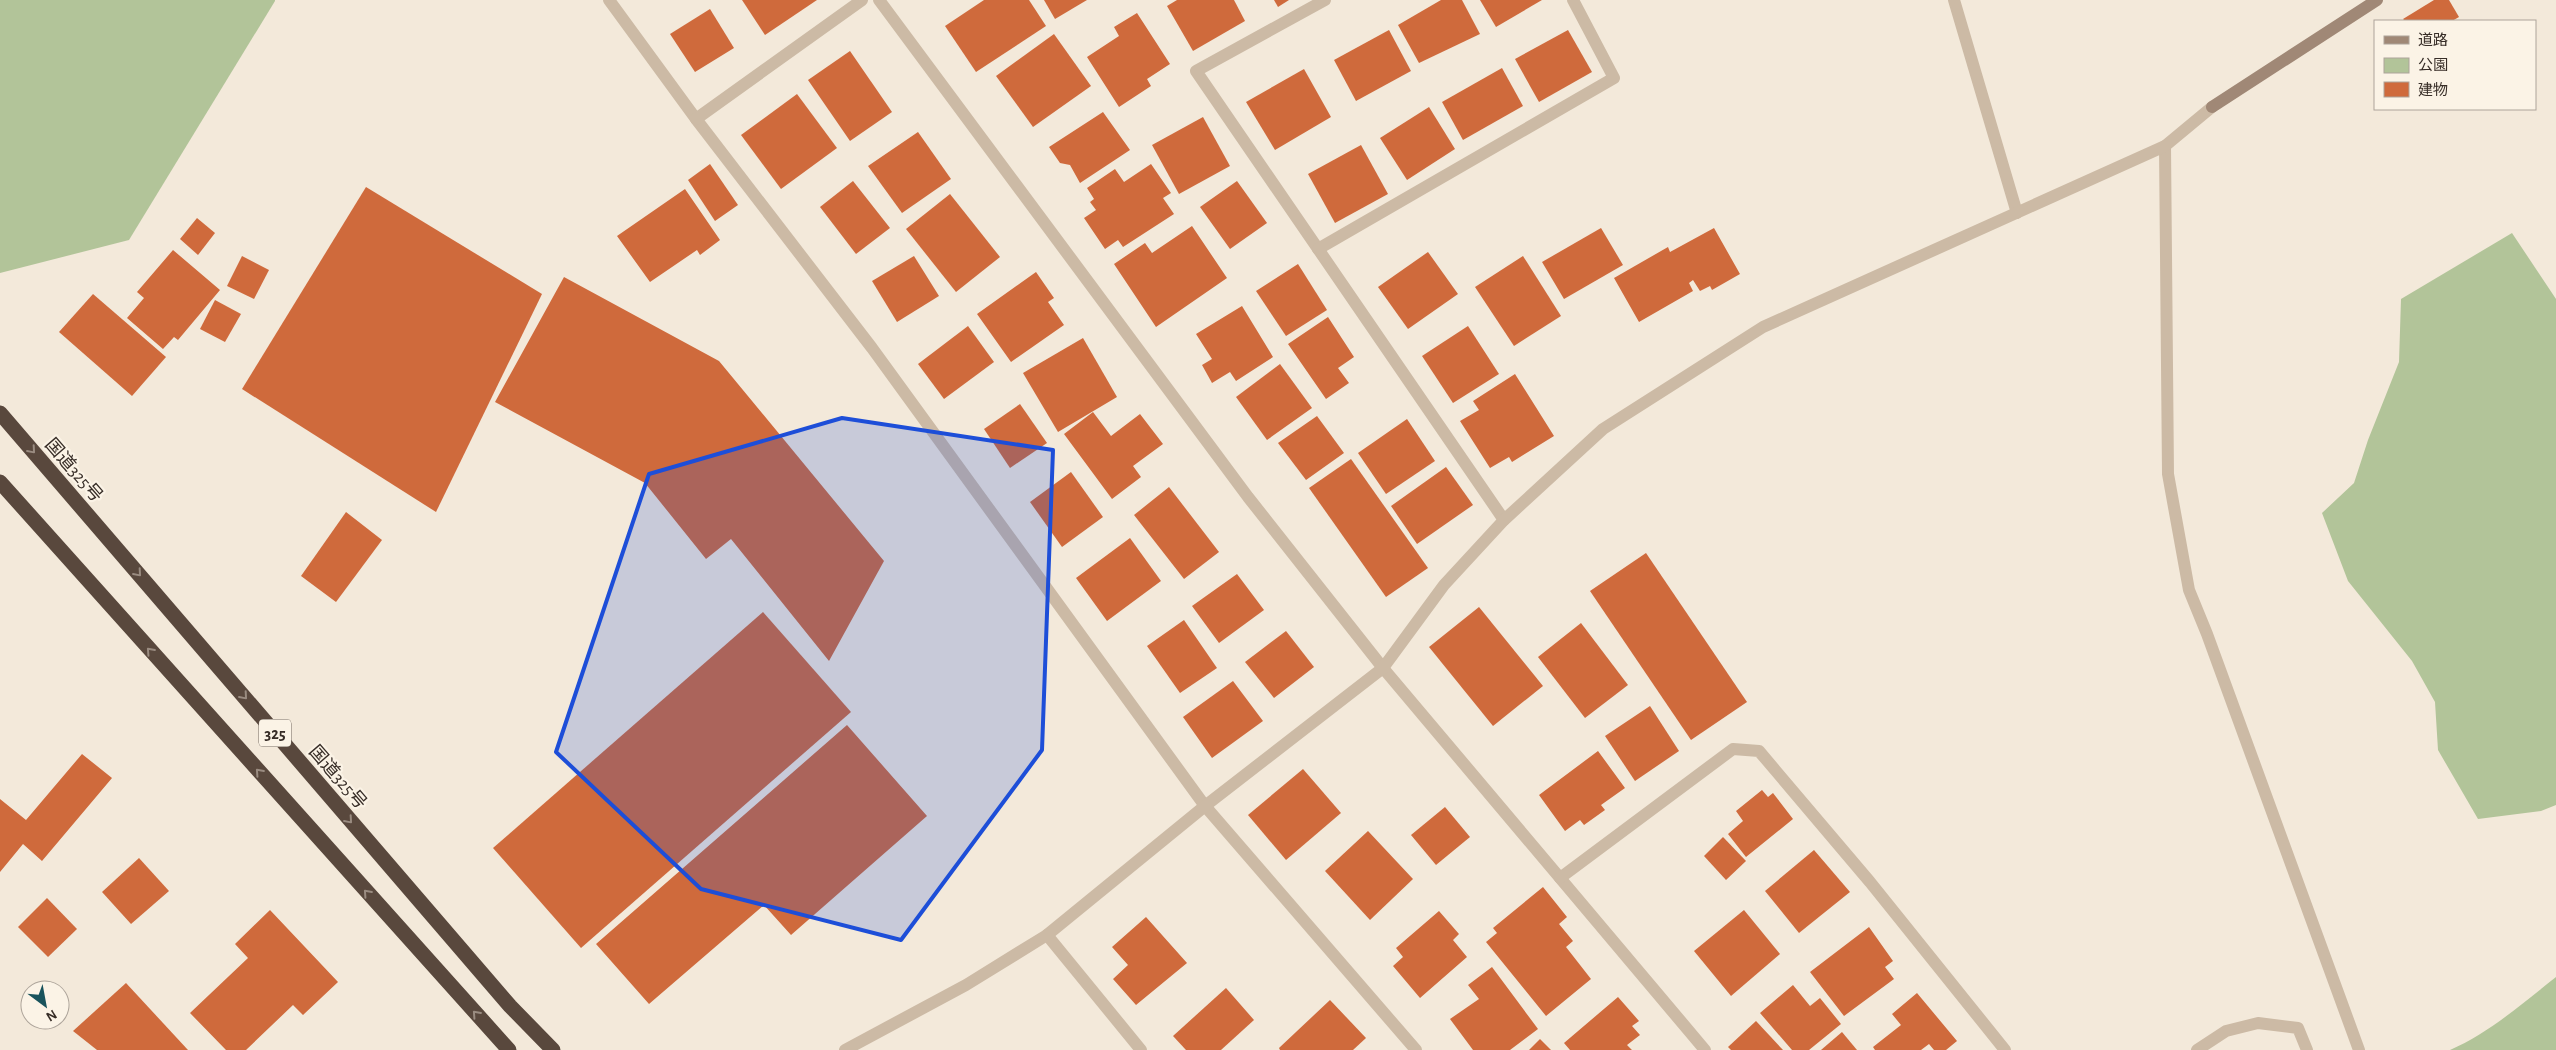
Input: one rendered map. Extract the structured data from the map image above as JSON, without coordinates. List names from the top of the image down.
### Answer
{
  "streets": {
    "highway": ["国道325号", "325"]
  },
  "legend": ["道路", "公園", "建物"],
  "north": "bottom right"
}
